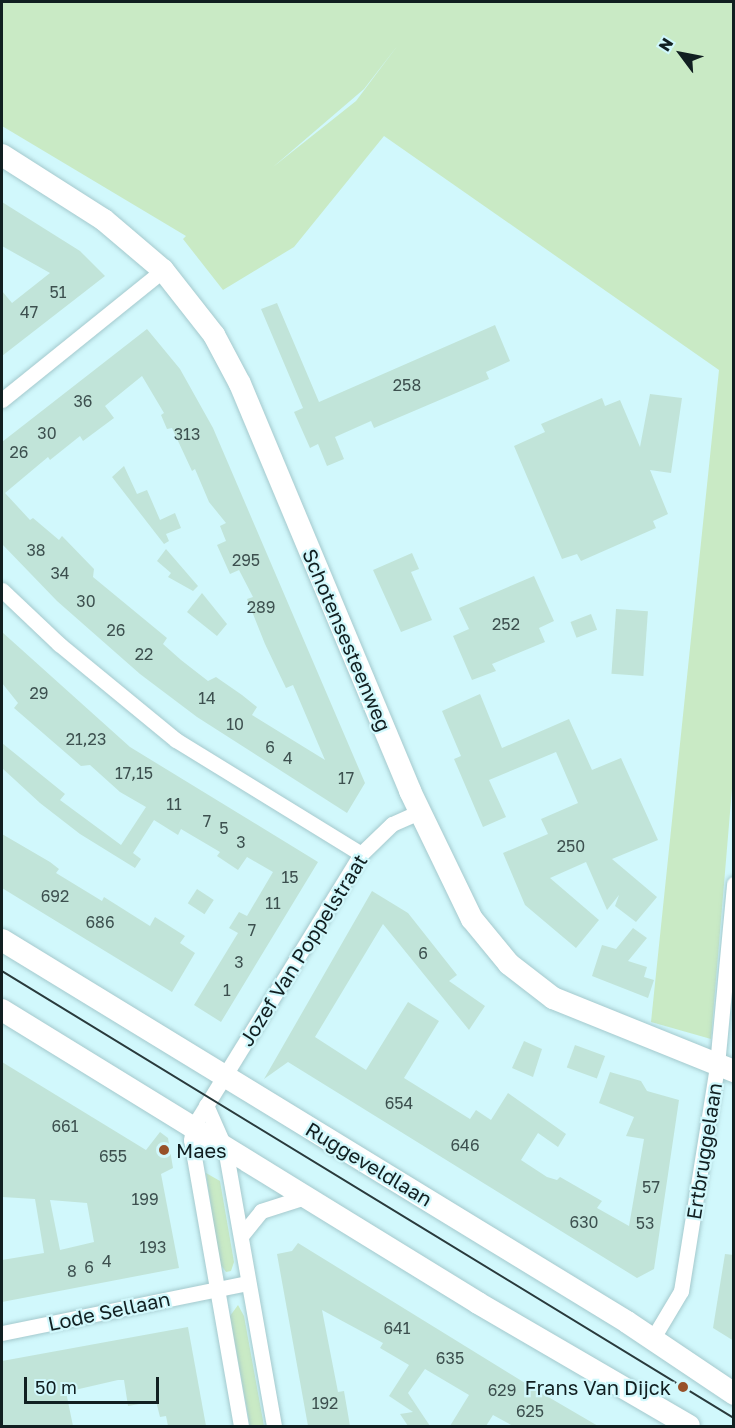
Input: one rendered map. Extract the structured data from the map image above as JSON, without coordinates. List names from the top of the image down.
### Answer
{
  "streets": {
    "street": [
      "Schotensesteenweg",
      "Jozef Van Poppelstraat",
      "Ertbruggelaan",
      "Ruggeveldlaan",
      "Lode Sellaan"
    ]
  },
  "crossings": [
    ["Schotensesteenweg", "Jozef Van Poppelstraat"],
    ["Schotensesteenweg", "Ertbruggelaan"],
    ["Jozef Van Poppelstraat", "Ruggeveldlaan"],
    ["Ertbruggelaan", "Ruggeveldlaan"]
  ],
  "places": ["Maes", "Frans Van Dijck"],
  "house_numbers": [
    "51",
    "47",
    "258",
    "36",
    "30",
    "313",
    "26",
    "38",
    "295",
    "34",
    "30",
    "289",
    "252",
    "26",
    "22",
    "29",
    "14",
    "10",
    "21,23",
    "6",
    "4",
    "17,15",
    "17",
    "11",
    "7",
    "5",
    "3",
    "250",
    "15",
    "692",
    "11",
    "686",
    "7",
    "6",
    "3",
    "1",
    "654",
    "661",
    "646",
    "655",
    "57",
    "199",
    "630",
    "53",
    "193",
    "4",
    "6",
    "8",
    "641",
    "635",
    "629",
    "192",
    "625"
  ],
  "scale_bar": "50 m",
  "north": "top left"
}
